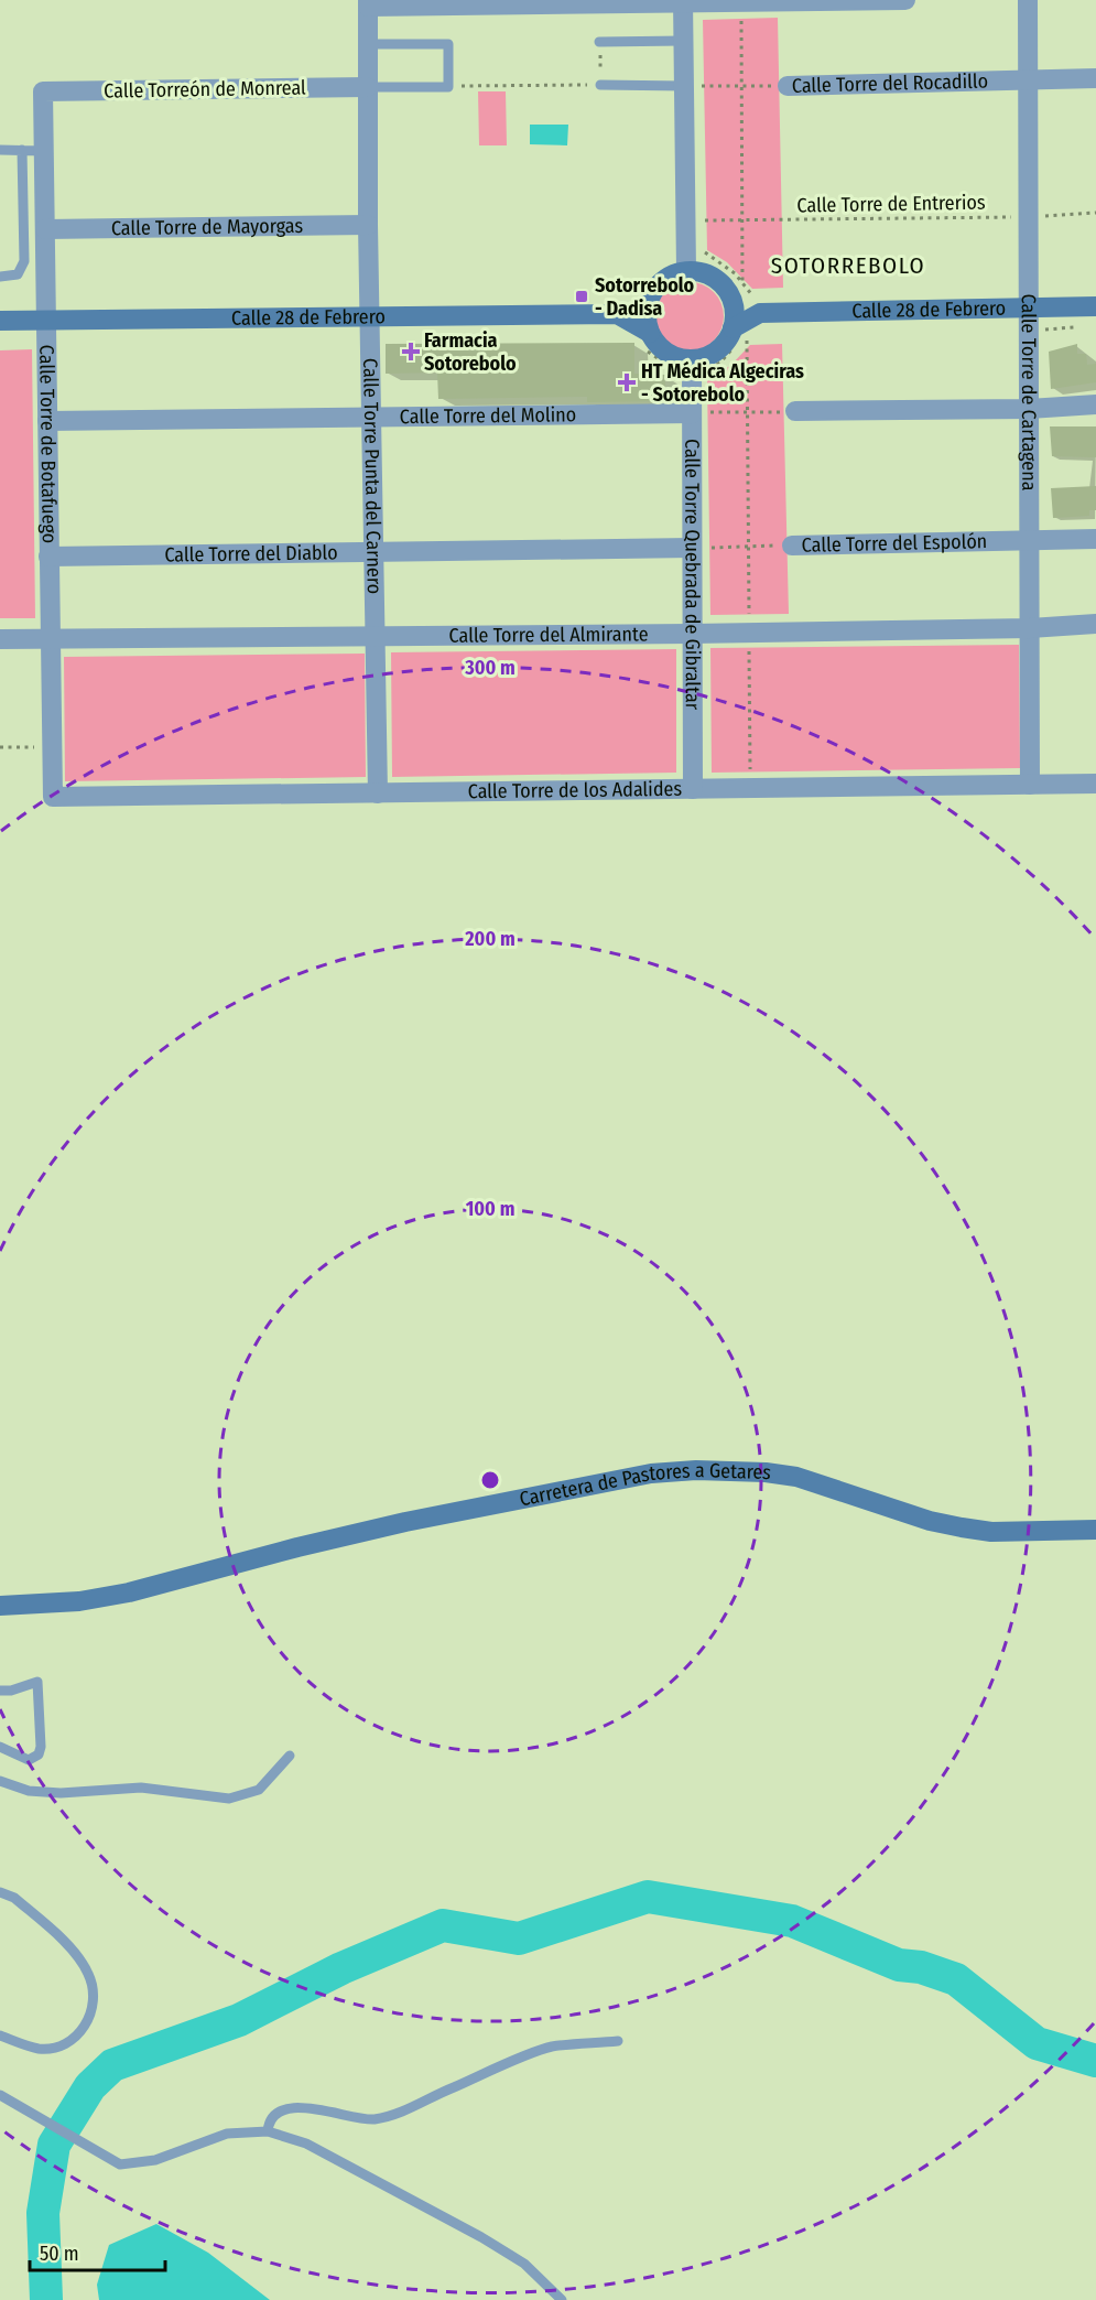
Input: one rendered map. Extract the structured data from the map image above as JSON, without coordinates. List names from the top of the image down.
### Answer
{
  "streets": {
    "street": [
      "Calle Torre del Rocadillo",
      "Calle Torreón de Monreal",
      "Calle Torre de Mayorgas",
      "Calle 28 de Febrero",
      "Calle Torre de Cartagena",
      "Calle Torre del Molino",
      "Calle Torre de Botafuego",
      "Calle Torre Punta del Carnero",
      "Calle Torre del Espolón",
      "Calle Torre del Diablo",
      "Calle Torre Quebrada de Gibraltar",
      "Calle Torre del Almirante",
      "Calle Torre de los Adalides",
      "Carretera de Pastores a Getares"
    ],
    "path": ["Calle Torre de Entrerios"]
  },
  "crossings": [
    ["Calle Torre del Rocadillo", "Calle Torre de Cartagena"],
    ["Calle Torreón de Monreal", "Calle Torre de Botafuego"],
    ["Calle Torreón de Monreal", "Calle Torre Punta del Carnero"],
    ["Calle Torre de Entrerios", "Calle Torre de Cartagena"],
    ["Calle Torre de Mayorgas", "Calle Torre de Botafuego"],
    ["Calle Torre de Mayorgas", "Calle Torre Punta del Carnero"],
    ["Calle 28 de Febrero", "Calle Torre de Cartagena"],
    ["Calle 28 de Febrero", "Calle Torre de Botafuego"],
    ["Calle 28 de Febrero", "Calle Torre Punta del Carnero"],
    ["Calle 28 de Febrero", "Calle Torre Quebrada de Gibraltar"],
    ["Calle Torre de Cartagena", "Calle Torre del Espolón"],
    ["Calle Torre de Cartagena", "Calle Torre del Almirante"],
    ["Calle Torre de Cartagena", "Calle Torre de los Adalides"],
    ["Calle Torre del Molino", "Calle Torre de Botafuego"],
    ["Calle Torre del Molino", "Calle Torre Punta del Carnero"],
    ["Calle Torre del Molino", "Calle Torre Quebrada de Gibraltar"],
    ["Calle Torre de Botafuego", "Calle Torre del Diablo"],
    ["Calle Torre de Botafuego", "Calle Torre del Almirante"],
    ["Calle Torre de Botafuego", "Calle Torre de los Adalides"],
    ["Calle Torre Punta del Carnero", "Calle Torre del Diablo"],
    ["Calle Torre Punta del Carnero", "Calle Torre del Almirante"],
    ["Calle Torre Punta del Carnero", "Calle Torre de los Adalides"],
    ["Calle Torre del Espolón", "Calle Torre del Diablo"],
    ["Calle Torre del Espolón", "Calle Torre Quebrada de Gibraltar"],
    ["Calle Torre del Diablo", "Calle Torre Quebrada de Gibraltar"],
    ["Calle Torre Quebrada de Gibraltar", "Calle Torre del Almirante"],
    ["Calle Torre Quebrada de Gibraltar", "Calle Torre de los Adalides"]
  ],
  "districts": ["SOTORREBOLO"],
  "places": {
    "transit": ["Sotorrebolo - Dadisa"],
    "health": ["Farmacia Sotorebolo", "HT Médica Algeciras - Sotorebolo"]
  },
  "scale_bar": "50 m",
  "rings": ["300 m", "200 m", "100 m"]
}
